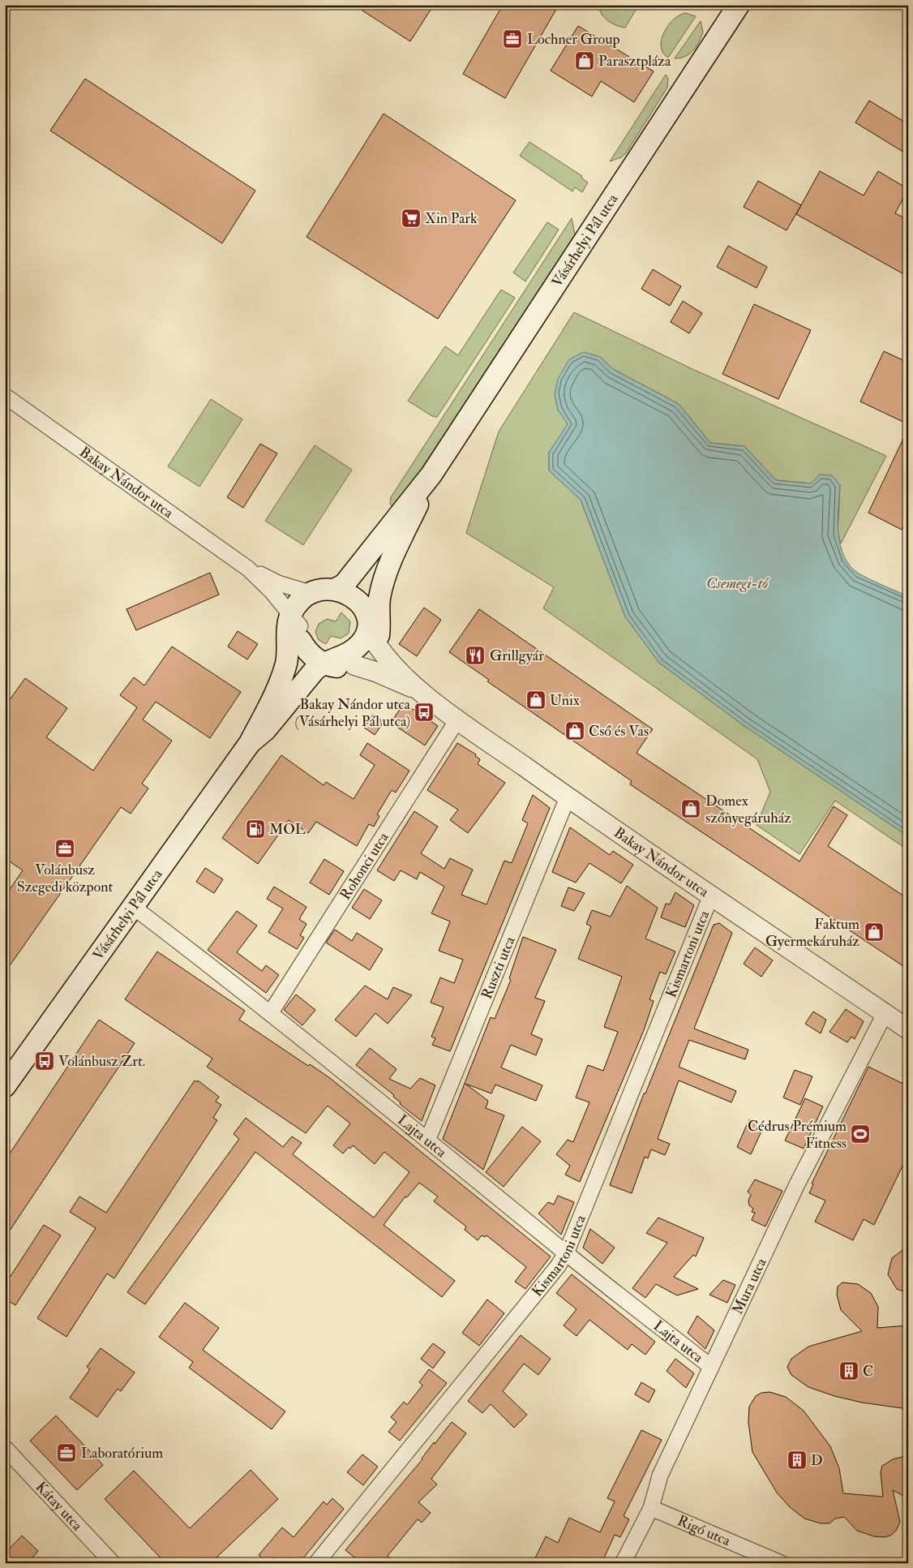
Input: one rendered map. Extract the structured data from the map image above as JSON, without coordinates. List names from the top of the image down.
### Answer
{
  "streets": {
    "main road": ["Vásárhelyi Pál utca"],
    "street": [
      "Bakay Nándor utca",
      "Rohonci utca",
      "Kismartoni utca",
      "Ruszti utca",
      "Lajta utca",
      "Mura utca",
      "Kátay utca",
      "Rigó utca"
    ]
  },
  "crossings": [
    ["Vásárhelyi Pál utca", "Bakay Nándor utca"],
    ["Vásárhelyi Pál utca", "Lajta utca"],
    ["Bakay Nándor utca", "Rohonci utca"],
    ["Bakay Nándor utca", "Kismartoni utca"],
    ["Bakay Nándor utca", "Ruszti utca"],
    ["Bakay Nándor utca", "Mura utca"],
    ["Rohonci utca", "Lajta utca"],
    ["Kismartoni utca", "Lajta utca"],
    ["Ruszti utca", "Lajta utca"],
    ["Lajta utca", "Mura utca"],
    ["Mura utca", "Rigó utca"]
  ],
  "water": ["Csemegi-tó"],
  "places": {
    "office": ["Lochner Group", "Volánbusz Szegedi központ", "Laboratórium"],
    "shop": [
      "Parasztpláza",
      "Unix",
      "Cső és Vas",
      "Domex szőnyegáruház",
      "Faktum Gyermekáruház"
    ],
    "supermarket": ["Xin Park"],
    "restaurant": ["Grillgyár"],
    "bus stop": ["Bakay Nándor utca (Vásárhelyi Pál utca)", "Volánbusz Zrt."],
    "fuel station": ["MOL"],
    "sports": ["Cédrus Prémium Fitness"],
    "building": ["C", "D"]
  }
}
